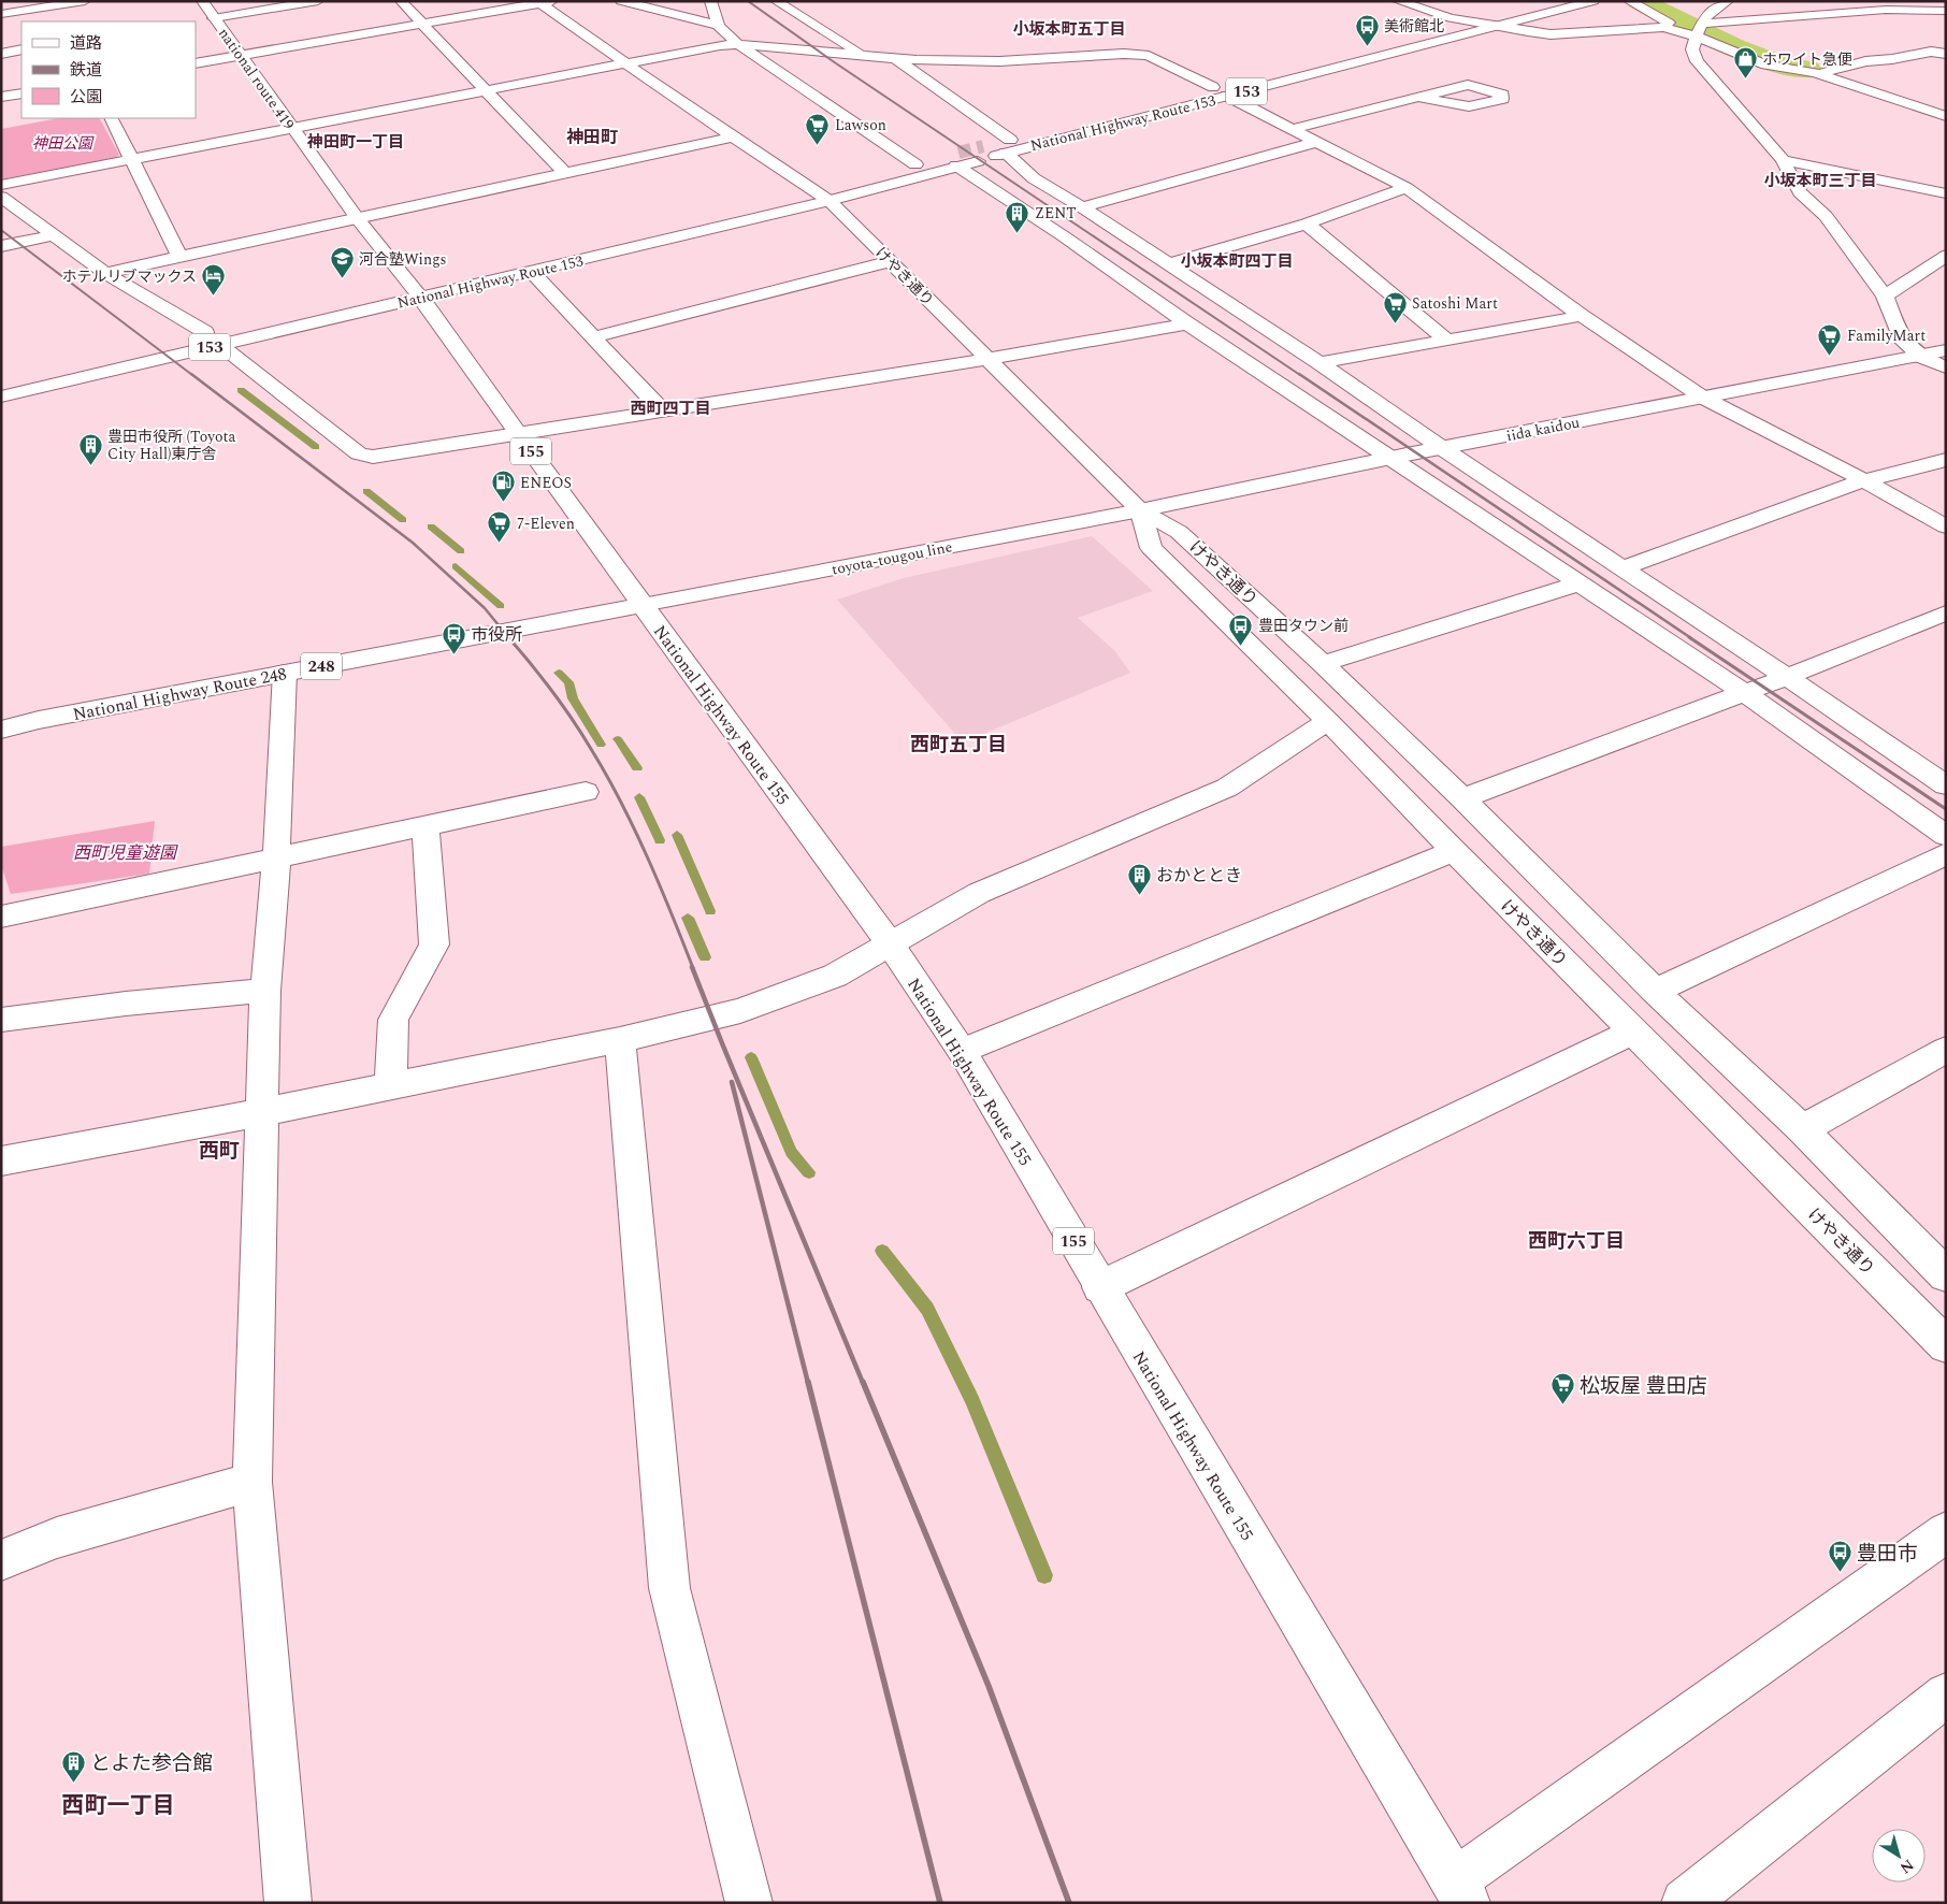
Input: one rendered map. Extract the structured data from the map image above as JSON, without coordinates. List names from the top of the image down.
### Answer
{
  "streets": {
    "main road": [
      "national route 419",
      "153",
      "National Highway Route 153",
      "けやき通り",
      "iida kaidou",
      "155",
      "toyota-tougou line",
      "248",
      "National Highway Route 248",
      "National Highway Route 155"
    ]
  },
  "crossings": [
    ["national route 419", "National Highway Route 153"],
    ["national route 419", "National Highway Route 155"],
    ["National Highway Route 153", "けやき通り"],
    ["National Highway Route 153", "National Highway Route 155"],
    ["けやき通り", "iida kaidou"],
    ["けやき通り", "toyota-tougou line"],
    ["iida kaidou", "toyota-tougou line"],
    ["toyota-tougou line", "National Highway Route 248"],
    ["toyota-tougou line", "National Highway Route 155"],
    ["National Highway Route 248", "National Highway Route 155"]
  ],
  "districts": [
    "小坂本町五丁目",
    "神田町",
    "神田町一丁目",
    "小坂本町三丁目",
    "小坂本町四丁目",
    "西町四丁目",
    "西町五丁目",
    "西町",
    "西町六丁目",
    "西町一丁目"
  ],
  "parks": ["神田公園", "西町児童遊園"],
  "places": {
    "bus stop": [
      "美術館北",
      "豊田タウン前",
      "市役所",
      "豊田市"
    ],
    "shop": ["ホワイト急便"],
    "supermarket": [
      "Lawson",
      "Satoshi Mart",
      "FamilyMart",
      "7-Eleven",
      "松坂屋 豊田店"
    ],
    "building": [
      "ZENT",
      "豊田市役所 (Toyota City Hall)東庁舎",
      "おかととき",
      "とよた参合館"
    ],
    "school or university": ["河合塾Wings"],
    "hotel": ["ホテルリブマックス"],
    "fuel station": ["ENEOS"]
  },
  "legend": ["道路", "鉄道", "公園"],
  "north": "bottom right"
}
